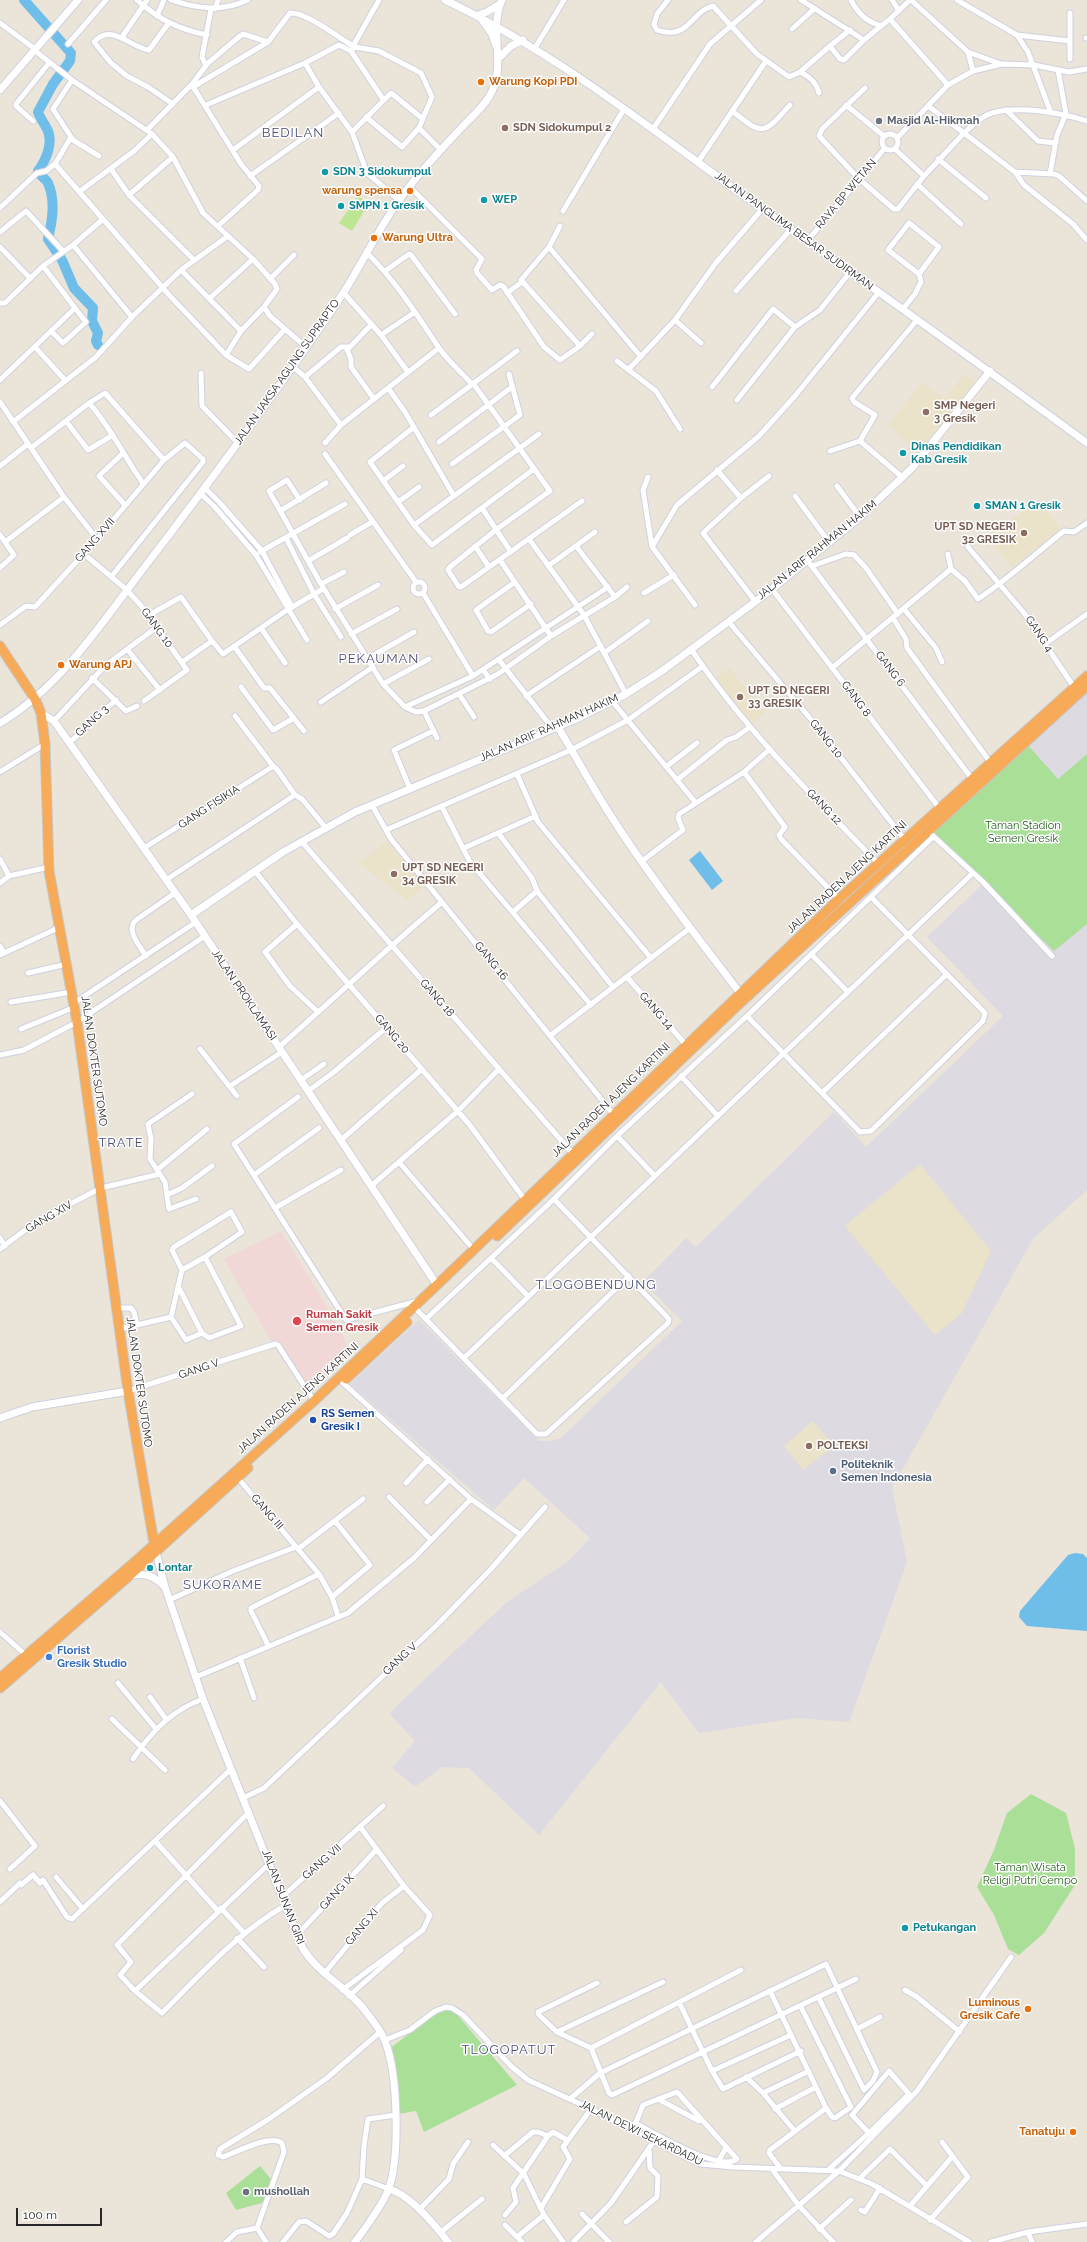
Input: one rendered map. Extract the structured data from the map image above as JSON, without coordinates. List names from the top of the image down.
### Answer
{
  "streets": {
    "highway": ["JALAN RADEN AJENG KARTINI", "JALAN DOKTER SUTOMO"],
    "main road": [
      "JALAN PANGLIMA BESAR SUDIRMAN",
      "JALAN JAKSA AGUNG SUPRAPTO",
      "JALAN ARIF RAHMAN HAKIM",
      "JALAN PROKLAMASI",
      "JALAN SUNAN GIRI"
    ],
    "street": [
      "RAYA BP WETAN",
      "GANG XVII",
      "GANG 10",
      "GANG 4",
      "GANG 6",
      "GANG 8",
      "GANG 3",
      "GANG FISIKIA",
      "GANG 12",
      "GANG 16",
      "GANG 18",
      "GANG 14",
      "GANG 20",
      "GANG XIV",
      "GANG V",
      "GANG III",
      "GANG VII",
      "GANG IX",
      "GANG XI",
      "JALAN DEWI SEKARDADU"
    ]
  },
  "crossings": [
    ["RAYA BP WETAN", "JALAN PANGLIMA BESAR SUDIRMAN"],
    ["JALAN PANGLIMA BESAR SUDIRMAN", "JALAN JAKSA AGUNG SUPRAPTO"],
    ["JALAN PANGLIMA BESAR SUDIRMAN", "JALAN ARIF RAHMAN HAKIM"],
    ["JALAN JAKSA AGUNG SUPRAPTO", "GANG 10"],
    ["JALAN JAKSA AGUNG SUPRAPTO", "JALAN DOKTER SUTOMO"],
    ["GANG XVII", "GANG 10"],
    ["JALAN ARIF RAHMAN HAKIM", "GANG 10"],
    ["JALAN ARIF RAHMAN HAKIM", "GANG 6"],
    ["JALAN ARIF RAHMAN HAKIM", "GANG 8"],
    ["JALAN ARIF RAHMAN HAKIM", "GANG 12"],
    ["JALAN ARIF RAHMAN HAKIM", "GANG 16"],
    ["JALAN ARIF RAHMAN HAKIM", "JALAN PROKLAMASI"],
    ["JALAN ARIF RAHMAN HAKIM", "GANG 18"],
    ["JALAN ARIF RAHMAN HAKIM", "GANG 20"],
    ["GANG 10", "JALAN RADEN AJENG KARTINI"],
    ["GANG 4", "JALAN RADEN AJENG KARTINI"],
    ["GANG 6", "JALAN RADEN AJENG KARTINI"],
    ["GANG 8", "JALAN RADEN AJENG KARTINI"],
    ["GANG 3", "JALAN PROKLAMASI"],
    ["GANG FISIKIA", "JALAN PROKLAMASI"],
    ["GANG 12", "JALAN RADEN AJENG KARTINI"],
    ["JALAN RADEN AJENG KARTINI", "GANG 16"],
    ["JALAN RADEN AJENG KARTINI", "JALAN PROKLAMASI"],
    ["JALAN RADEN AJENG KARTINI", "GANG 18"],
    ["JALAN RADEN AJENG KARTINI", "GANG 14"],
    ["JALAN RADEN AJENG KARTINI", "GANG 20"],
    ["JALAN RADEN AJENG KARTINI", "JALAN DOKTER SUTOMO"],
    ["JALAN RADEN AJENG KARTINI", "GANG V"],
    ["JALAN RADEN AJENG KARTINI", "GANG III"],
    ["JALAN RADEN AJENG KARTINI", "JALAN SUNAN GIRI"],
    ["JALAN PROKLAMASI", "JALAN DOKTER SUTOMO"],
    ["JALAN DOKTER SUTOMO", "GANG XIV"],
    ["JALAN DOKTER SUTOMO", "GANG V"],
    ["JALAN DOKTER SUTOMO", "JALAN SUNAN GIRI"],
    ["GANG V", "JALAN SUNAN GIRI"],
    ["GANG VII", "JALAN SUNAN GIRI"],
    ["GANG IX", "JALAN SUNAN GIRI"],
    ["JALAN SUNAN GIRI", "GANG XI"],
    ["JALAN SUNAN GIRI", "JALAN DEWI SEKARDADU"]
  ],
  "districts": [
    "BEDILAN",
    "PEKAUMAN",
    "TRATE",
    "TLOGOBENDUNG",
    "SUKORAME",
    "TLOGOPATUT"
  ],
  "parks": ["Taman Stadion Semen Gresik", "Taman Wisata Religi Putri Cempo"],
  "places": [
    "Warung Kopi PDI",
    "Masjid Al-Hikmah",
    "SDN Sidokumpul 2",
    "SDN 3 Sidokumpul",
    "warung spensa",
    "WEP",
    "SMPN 1 Gresik",
    "Warung Ultra",
    "SMP Negeri 3 Gresik",
    "Dinas Pendidikan Kab Gresik",
    "SMAN 1 Gresik",
    "UPT SD NEGERI 32 GRESIK",
    "Warung APJ",
    "UPT SD NEGERI 33 GRESIK",
    "UPT SD NEGERI 34 GRESIK",
    "Rumah Sakit Semen Gresik",
    "RS Semen Gresik I",
    "POLTEKSI",
    "Politeknik Semen Indonesia",
    "Lontar",
    "Florist Gresik Studio",
    "Petukangan",
    "Luminous Gresik Cafe",
    "Tanatuju",
    "mushollah"
  ],
  "scale_bar": "100 m"
}
